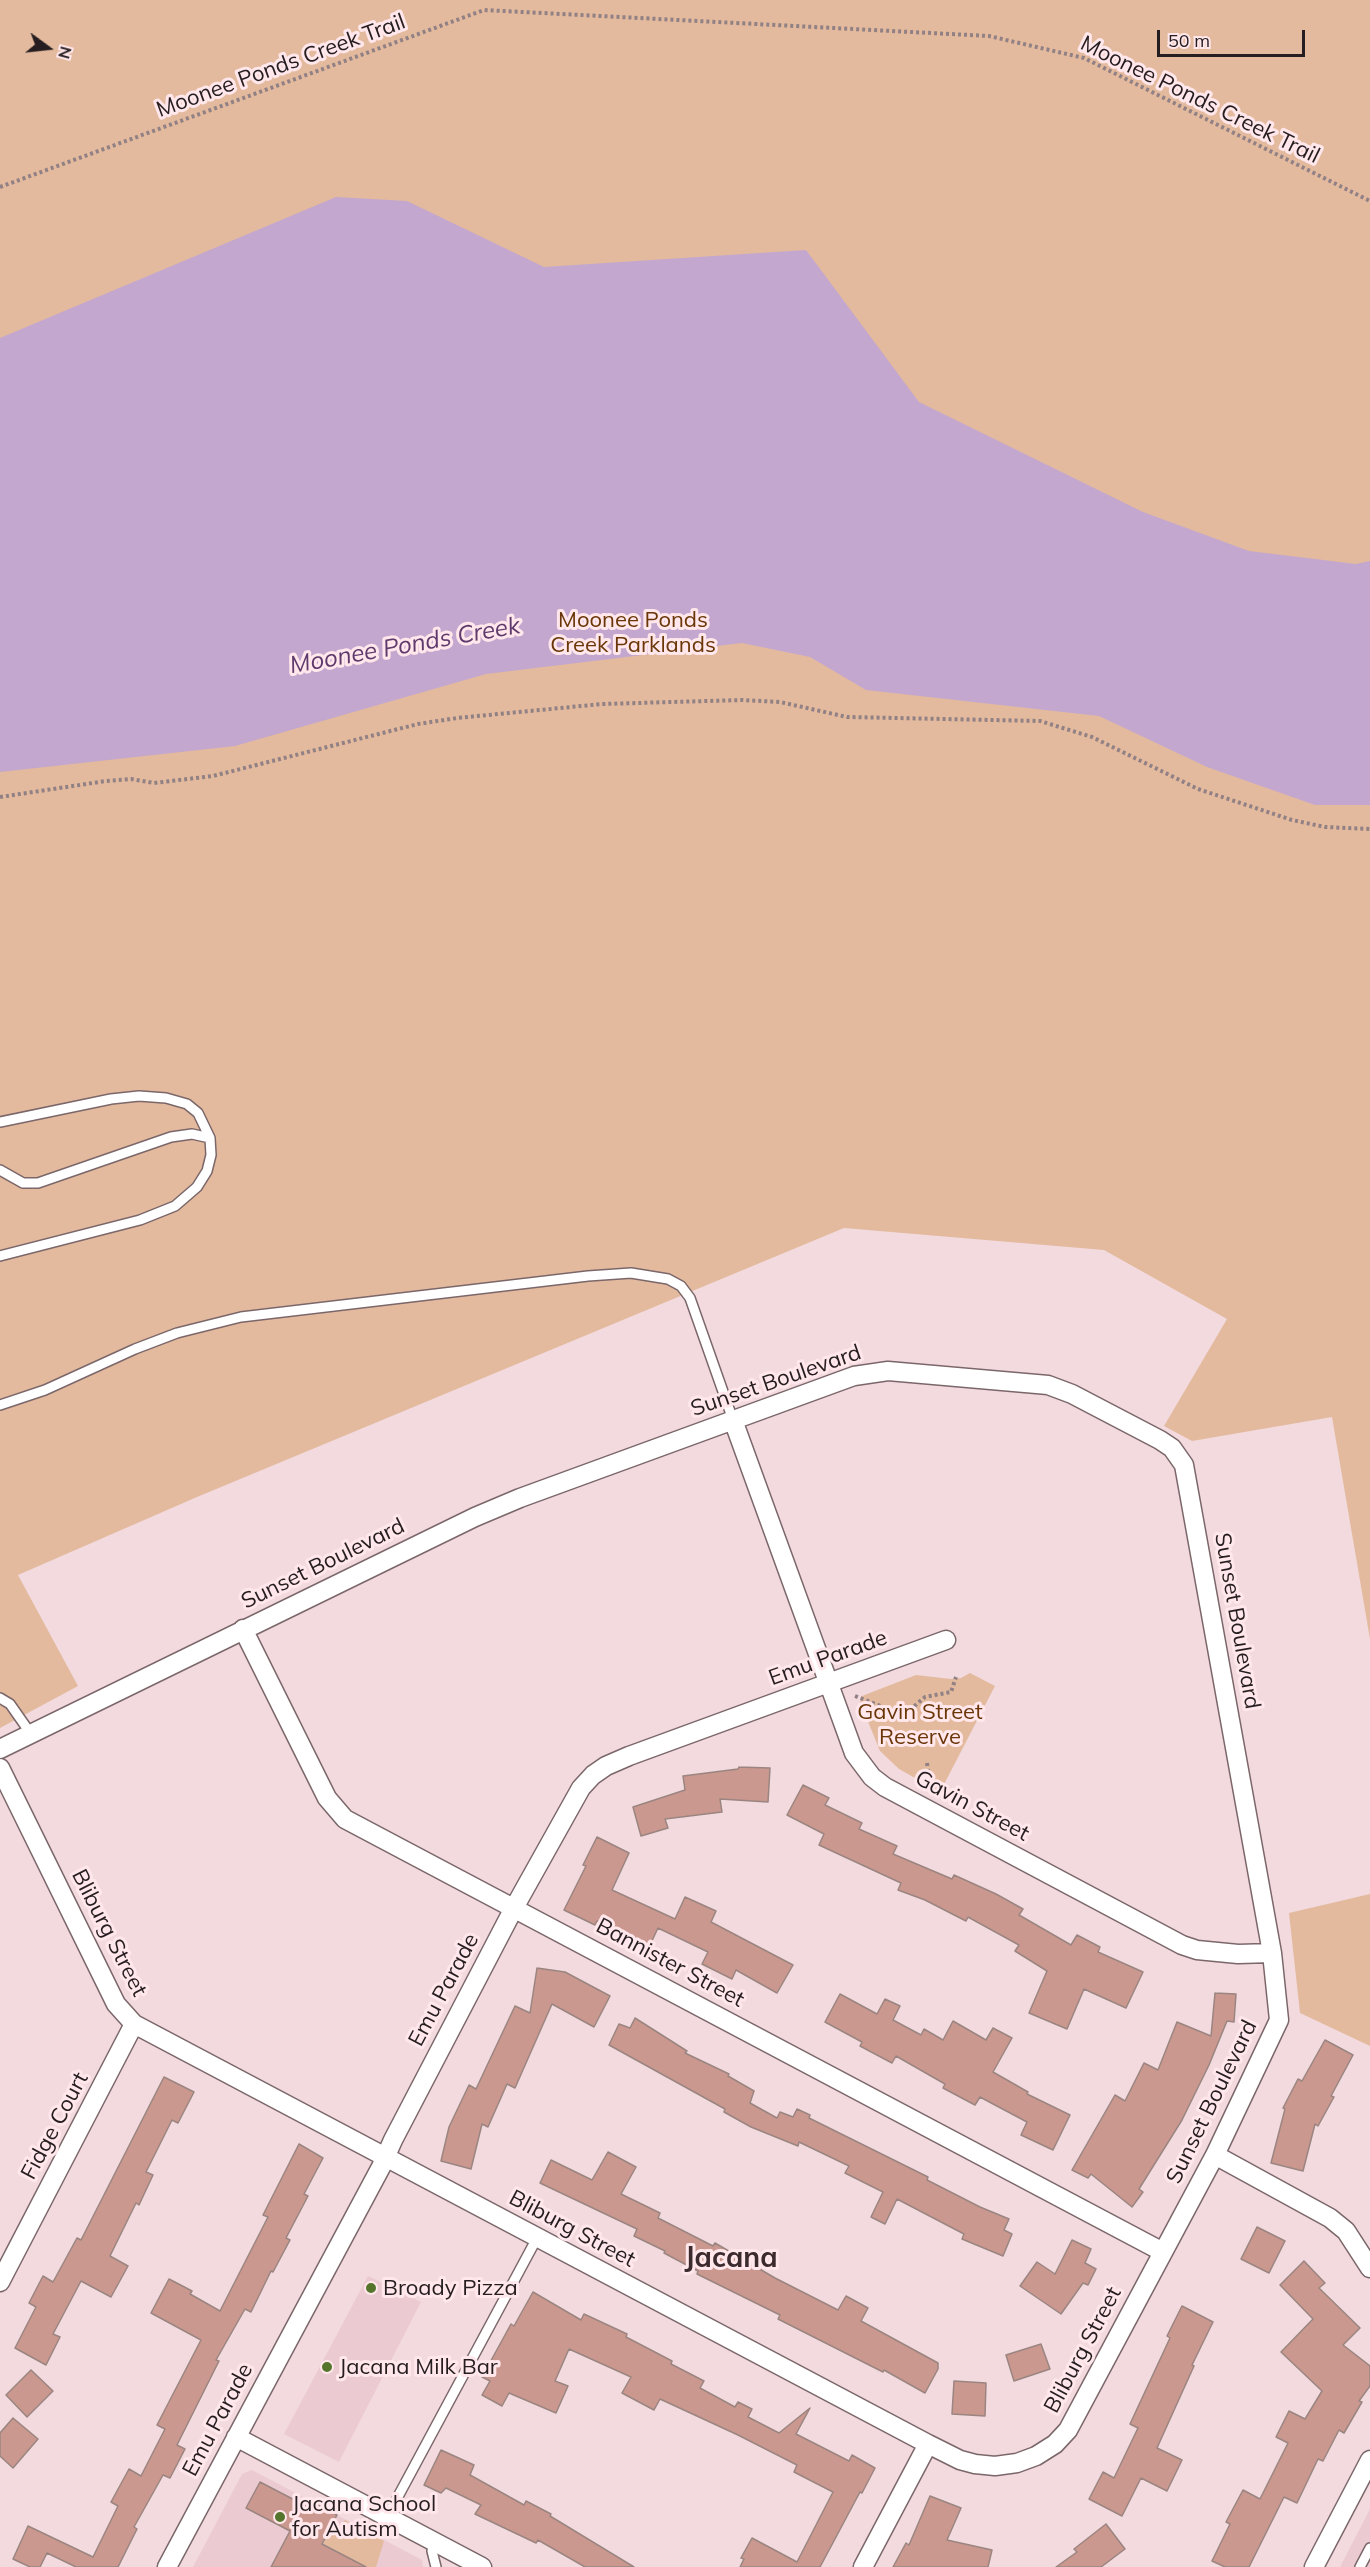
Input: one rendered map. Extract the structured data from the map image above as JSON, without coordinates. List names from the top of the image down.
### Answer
{
  "streets": {
    "street": [
      "Sunset Boulevard",
      "Emu Parade",
      "Gavin Street",
      "Bliburg Street",
      "Bannister Street",
      "Fidge Court"
    ],
    "path": ["Moonee Ponds Creek Trail"]
  },
  "crossings": [
    ["Sunset Boulevard", "Gavin Street"],
    ["Sunset Boulevard", "Bliburg Street"],
    ["Sunset Boulevard", "Bannister Street"],
    ["Emu Parade", "Gavin Street"],
    ["Emu Parade", "Bliburg Street"],
    ["Emu Parade", "Bannister Street"],
    ["Bliburg Street", "Bannister Street"],
    ["Bliburg Street", "Fidge Court"]
  ],
  "districts": ["Jacana"],
  "water": ["Moonee Ponds Creek"],
  "parks": ["Moonee Ponds Creek Parklands", "Gavin Street Reserve"],
  "places": ["Broady Pizza", "Jacana Milk Bar", "Jacana School for Autism"],
  "scale_bar": "50 m",
  "north": "right"
}
